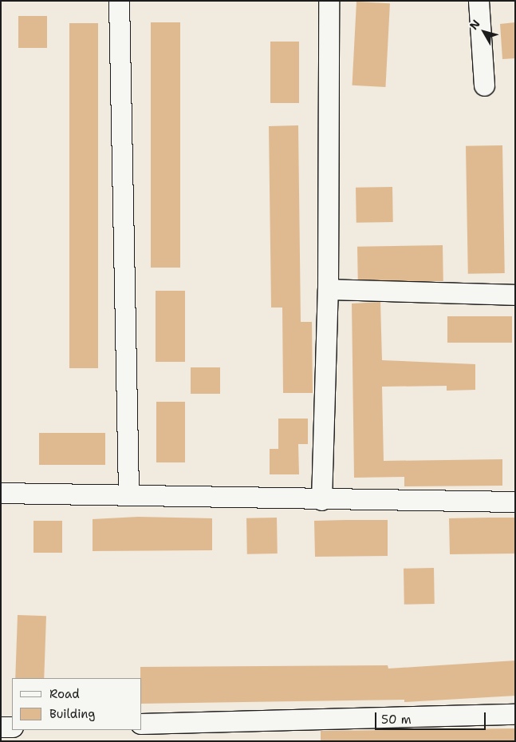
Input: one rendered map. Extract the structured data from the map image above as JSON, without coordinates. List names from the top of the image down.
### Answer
{
  "legend": ["Road", "Building"],
  "scale_bar": "50 m",
  "north": "top left"
}
